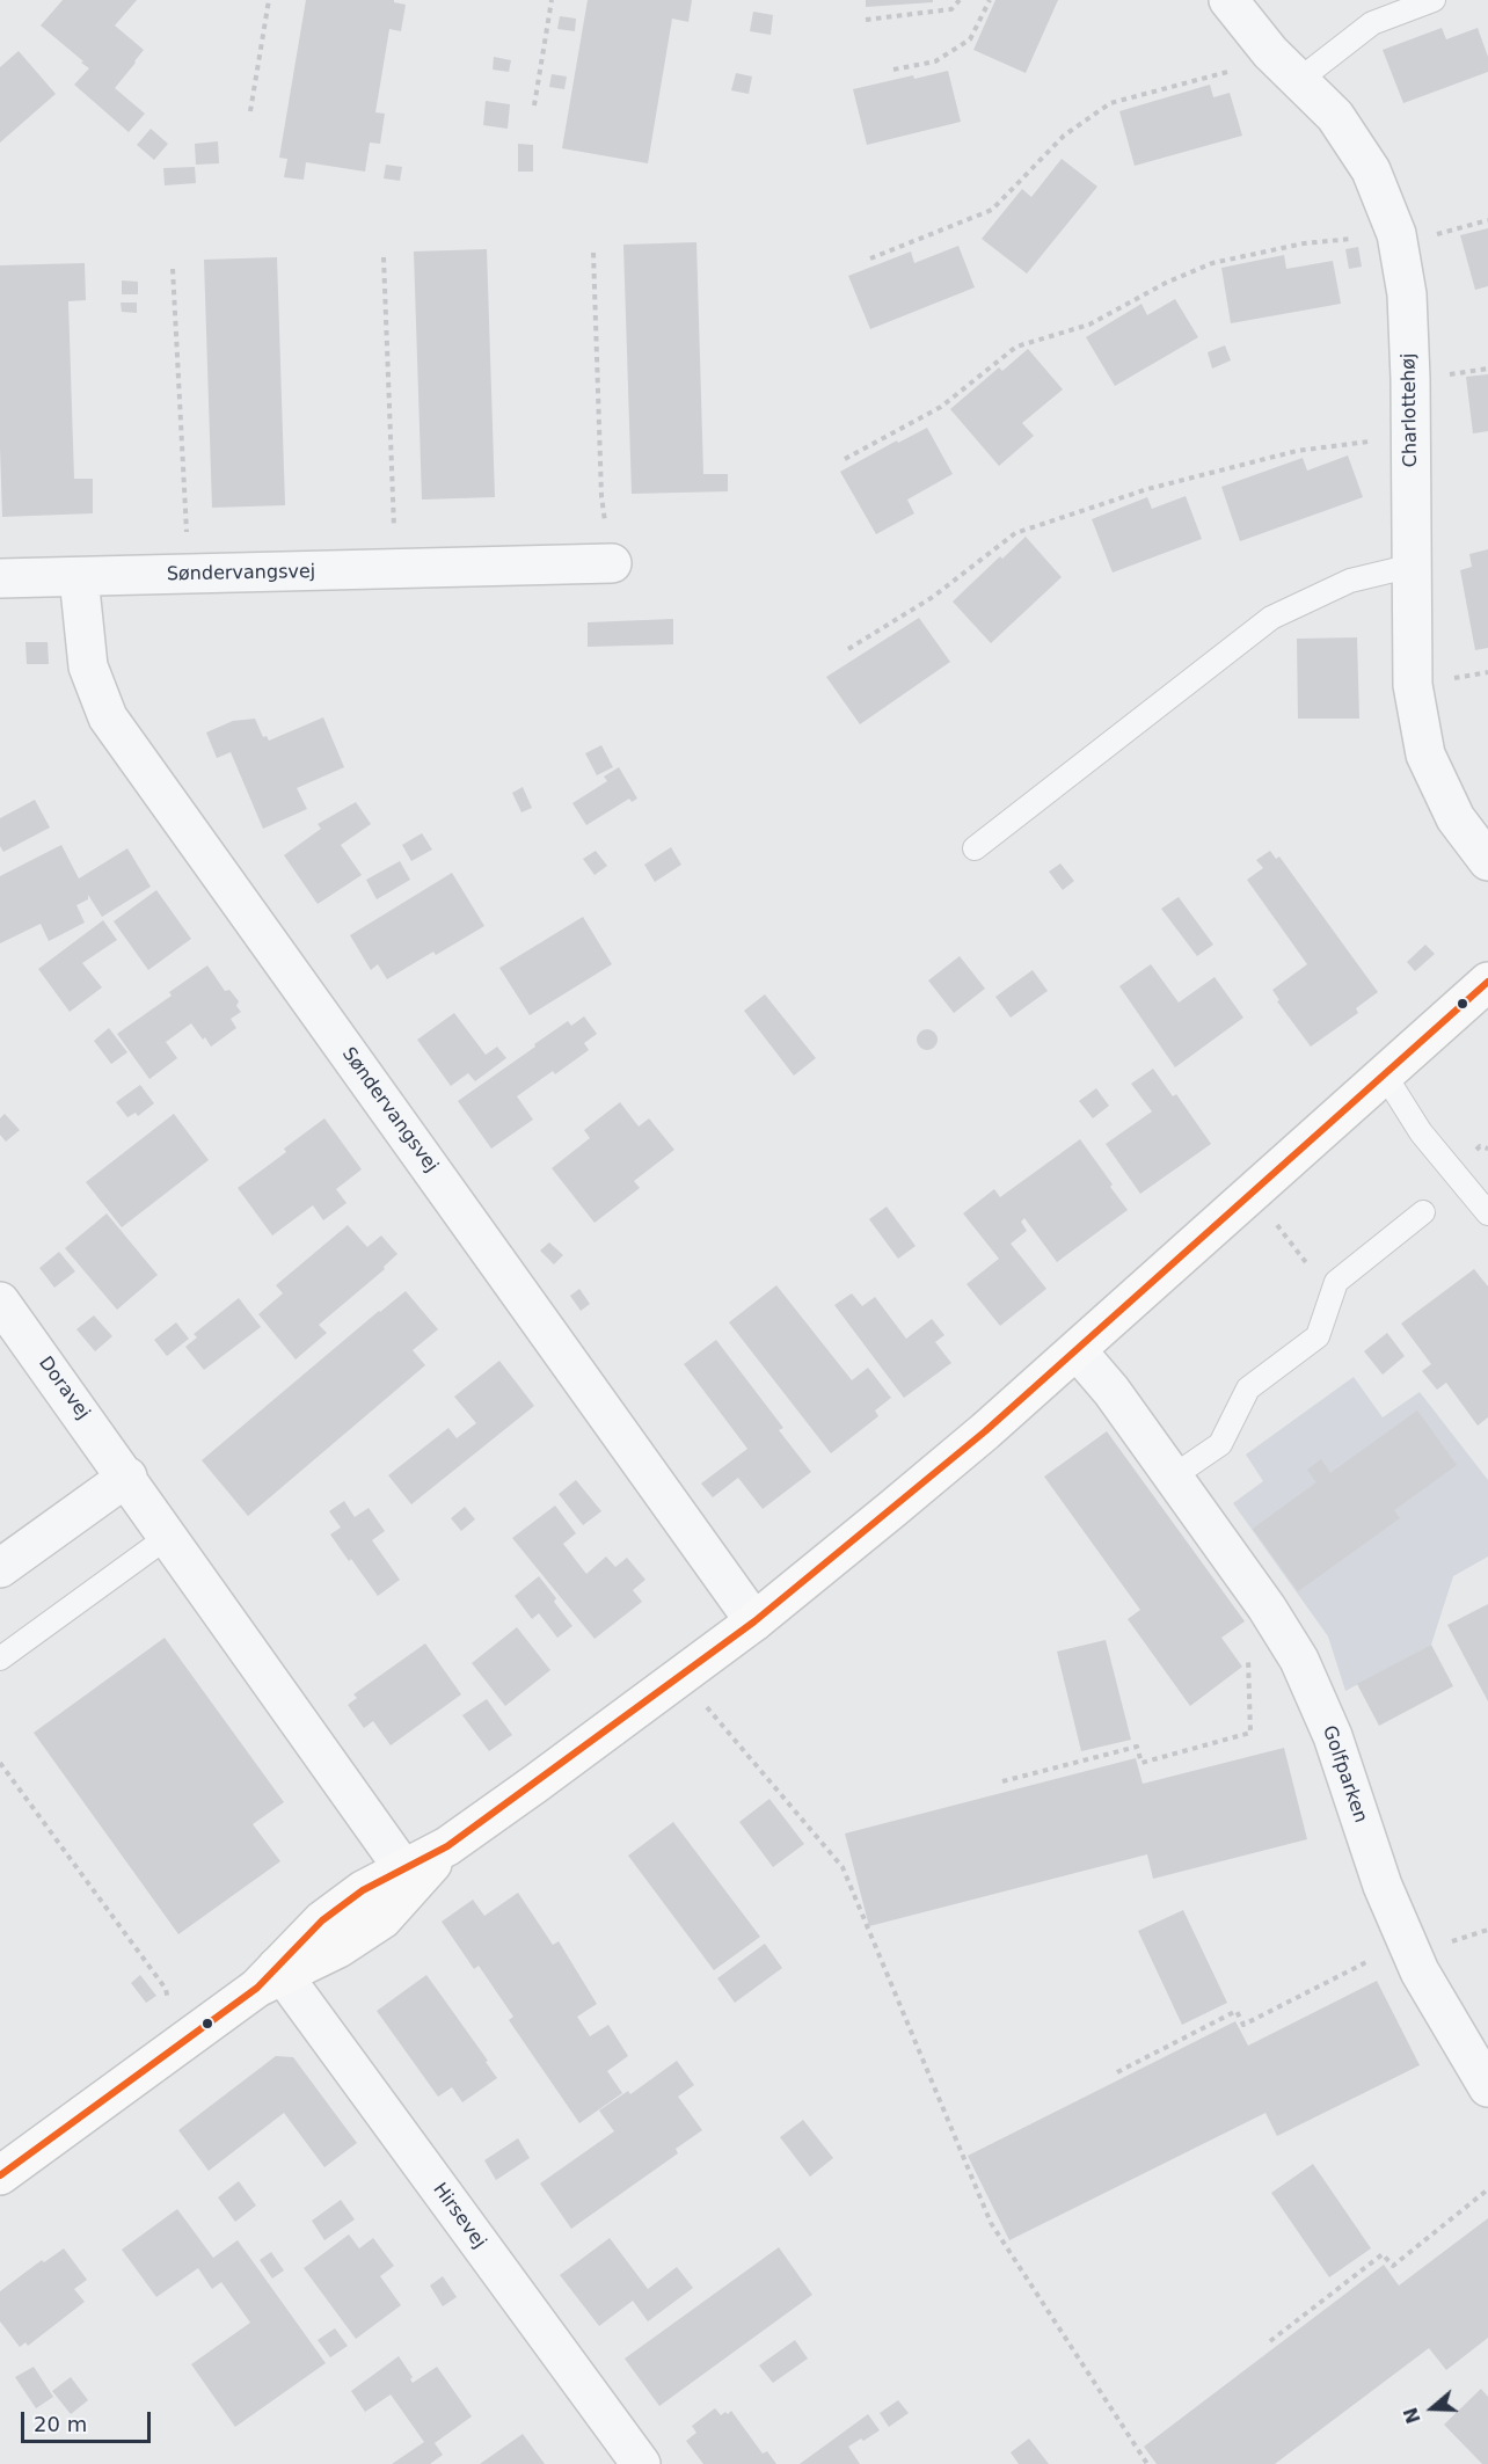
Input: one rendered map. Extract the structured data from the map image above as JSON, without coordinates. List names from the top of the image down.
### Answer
{
  "streets": {
    "street": [
      "Charlottehøj",
      "Søndervangsvej",
      "Doravej",
      "Golfparken",
      "Hirsevej"
    ]
  },
  "scale_bar": "20 m",
  "north": "left"
}
